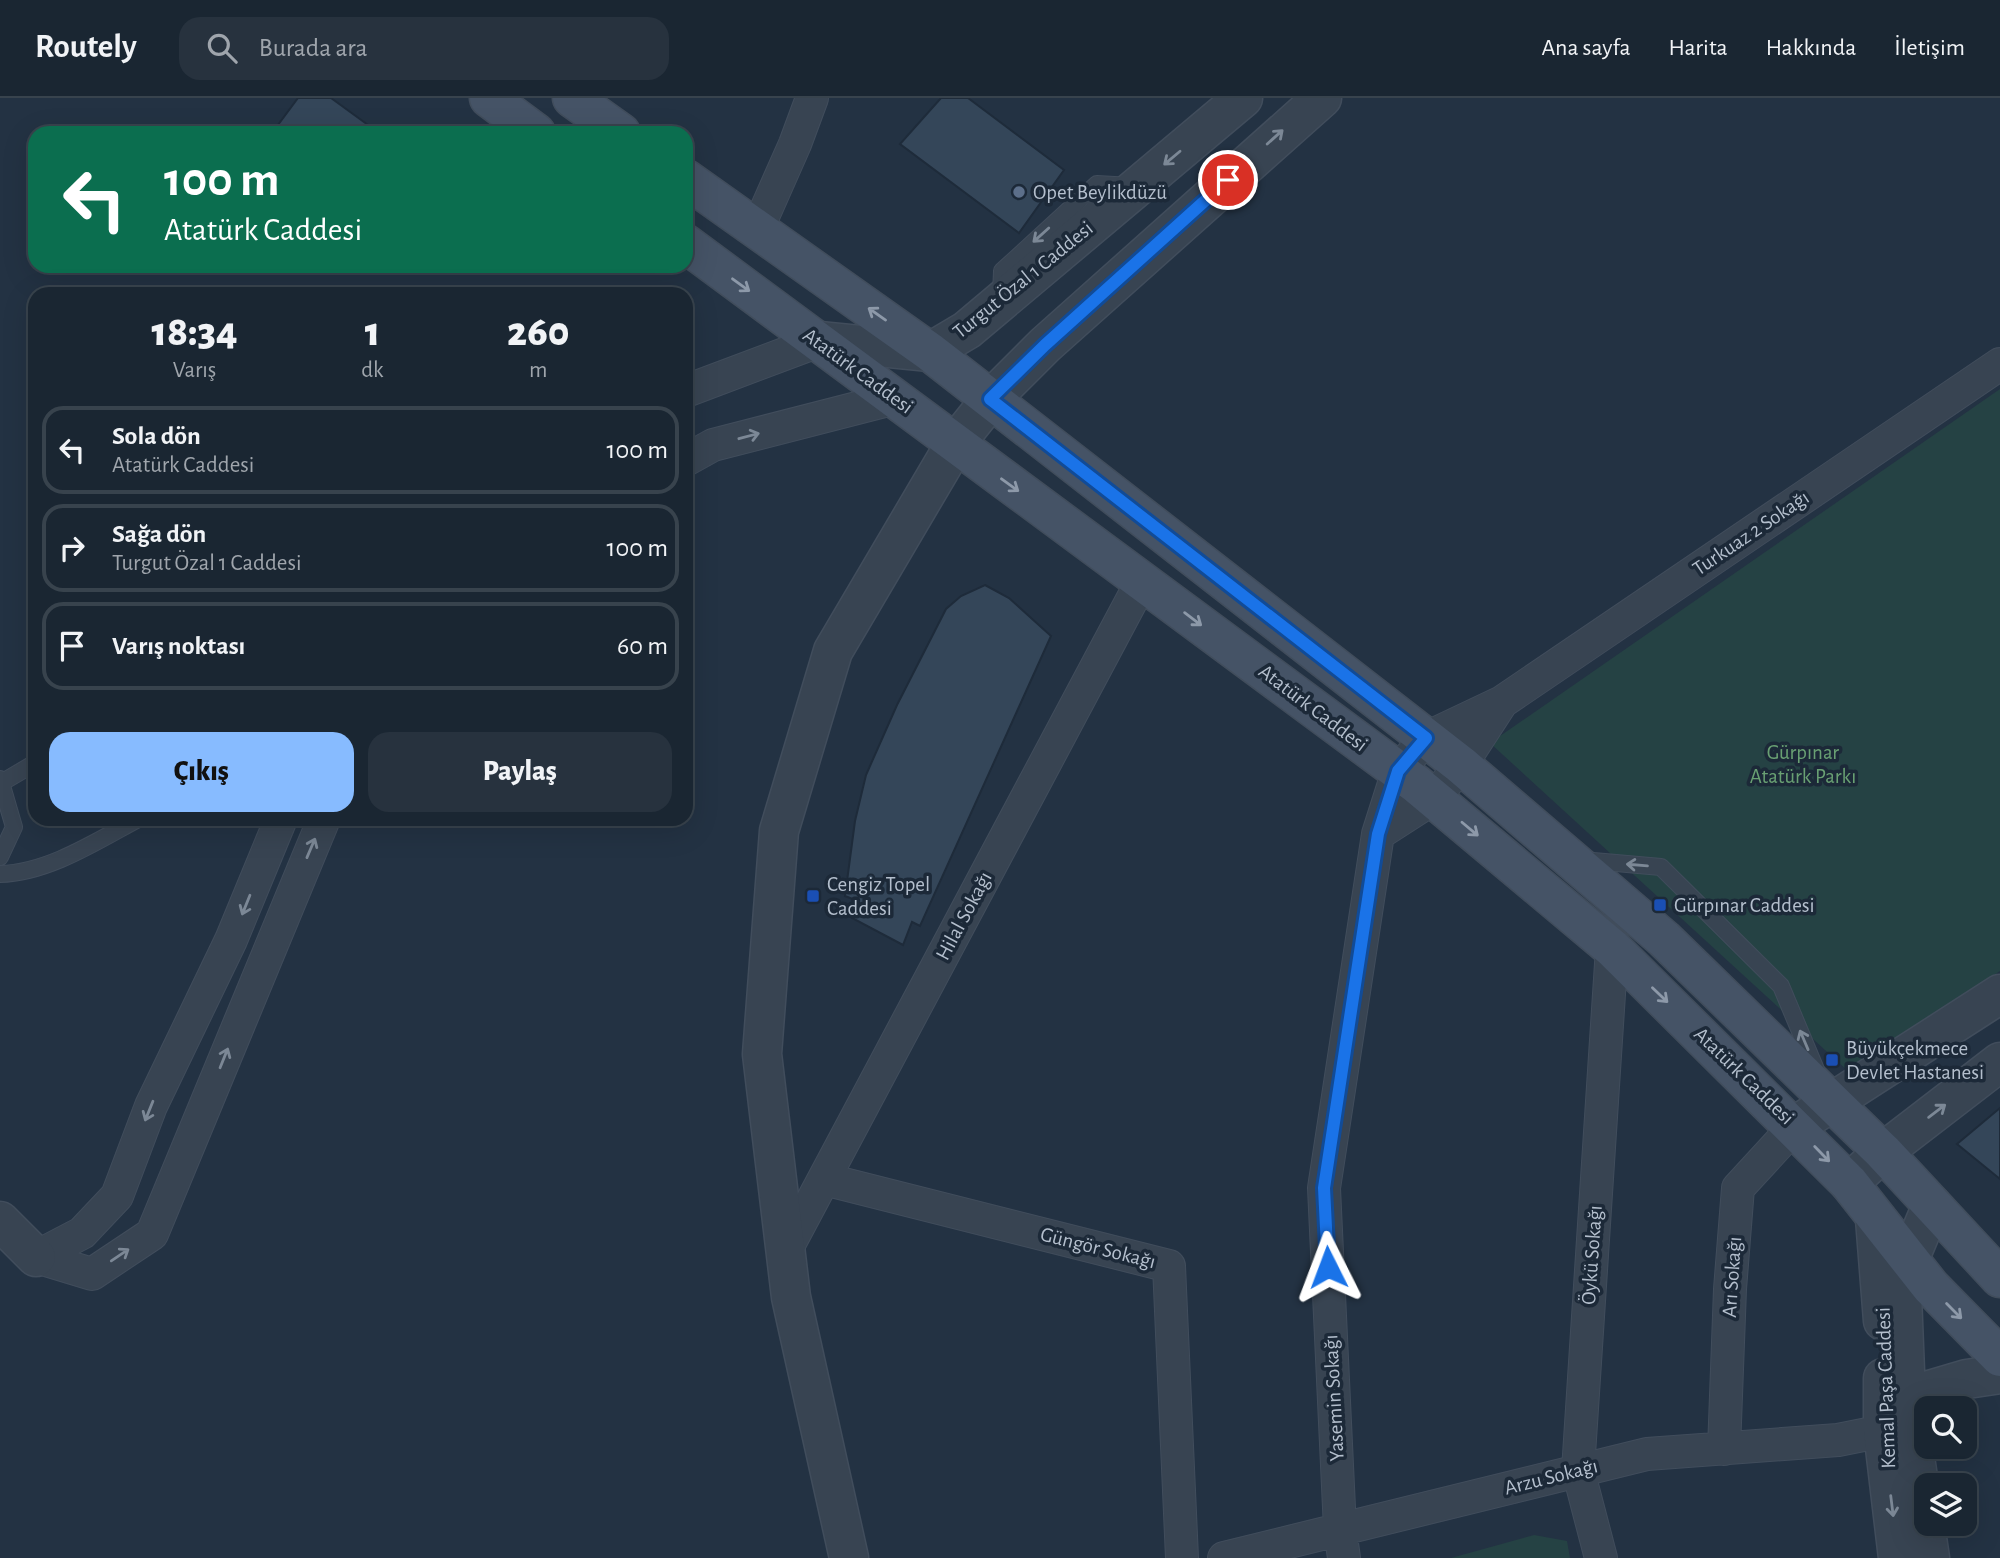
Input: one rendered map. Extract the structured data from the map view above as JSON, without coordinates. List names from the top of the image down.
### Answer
{
  "streets": {
    "main road": ["Atatürk Caddesi"],
    "street": [
      "Turgut Özal 1 Caddesi",
      "Turkuaz 2 Sokağı",
      "Hilal Sokağı",
      "Güngör Sokağı",
      "Öykü Sokağı",
      "Arı Sokağı",
      "Kemal Paşa Caddesi",
      "Yasemin Sokağı",
      "Arzu Sokağı"
    ]
  },
  "crossings": [
    ["Turgut Özal 1 Caddesi", "Atatürk Caddesi"],
    ["Atatürk Caddesi", "Hilal Sokağı"],
    ["Atatürk Caddesi", "Öykü Sokağı"],
    ["Atatürk Caddesi", "Arı Sokağı"],
    ["Atatürk Caddesi", "Kemal Paşa Caddesi"],
    ["Atatürk Caddesi", "Yasemin Sokağı"],
    ["Turkuaz 2 Sokağı", "Yasemin Sokağı"],
    ["Hilal Sokağı", "Güngör Sokağı"],
    ["Öykü Sokağı", "Arzu Sokağı"],
    ["Arı Sokağı", "Arzu Sokağı"],
    ["Kemal Paşa Caddesi", "Arzu Sokağı"],
    ["Yasemin Sokağı", "Arzu Sokağı"]
  ],
  "parks": ["Gürpınar Atatürk Parkı"],
  "places": {
    "other": ["Opet Beylikdüzü"],
    "transit": ["Cengiz Topel Caddesi", "Gürpınar Caddesi", "Büyükçekmece Devlet Hastanesi"]
  },
  "page": {
    "header": "Routely",
    "search": "Burada ara",
    "nav": [
      "Ana sayfa",
      "Harita",
      "Hakkında",
      "İletişim"
    ],
    "turn": ["100 m", "Atatürk Caddesi"],
    "eta": [
      "18:34",
      "Varış",
      "1",
      "dk",
      "260",
      "m"
    ],
    "list": [
      {
        "name": "Sola dön",
        "note": "Atatürk Caddesi",
        "value": "100 m"
      },
      {
        "name": "Sağa dön",
        "note": "Turgut Özal 1 Caddesi",
        "value": "100 m"
      },
      {
        "name": "Varış noktası",
        "value": "60 m"
      }
    ],
    "buttons": ["Çıkış", "Paylaş"]
  }
}
